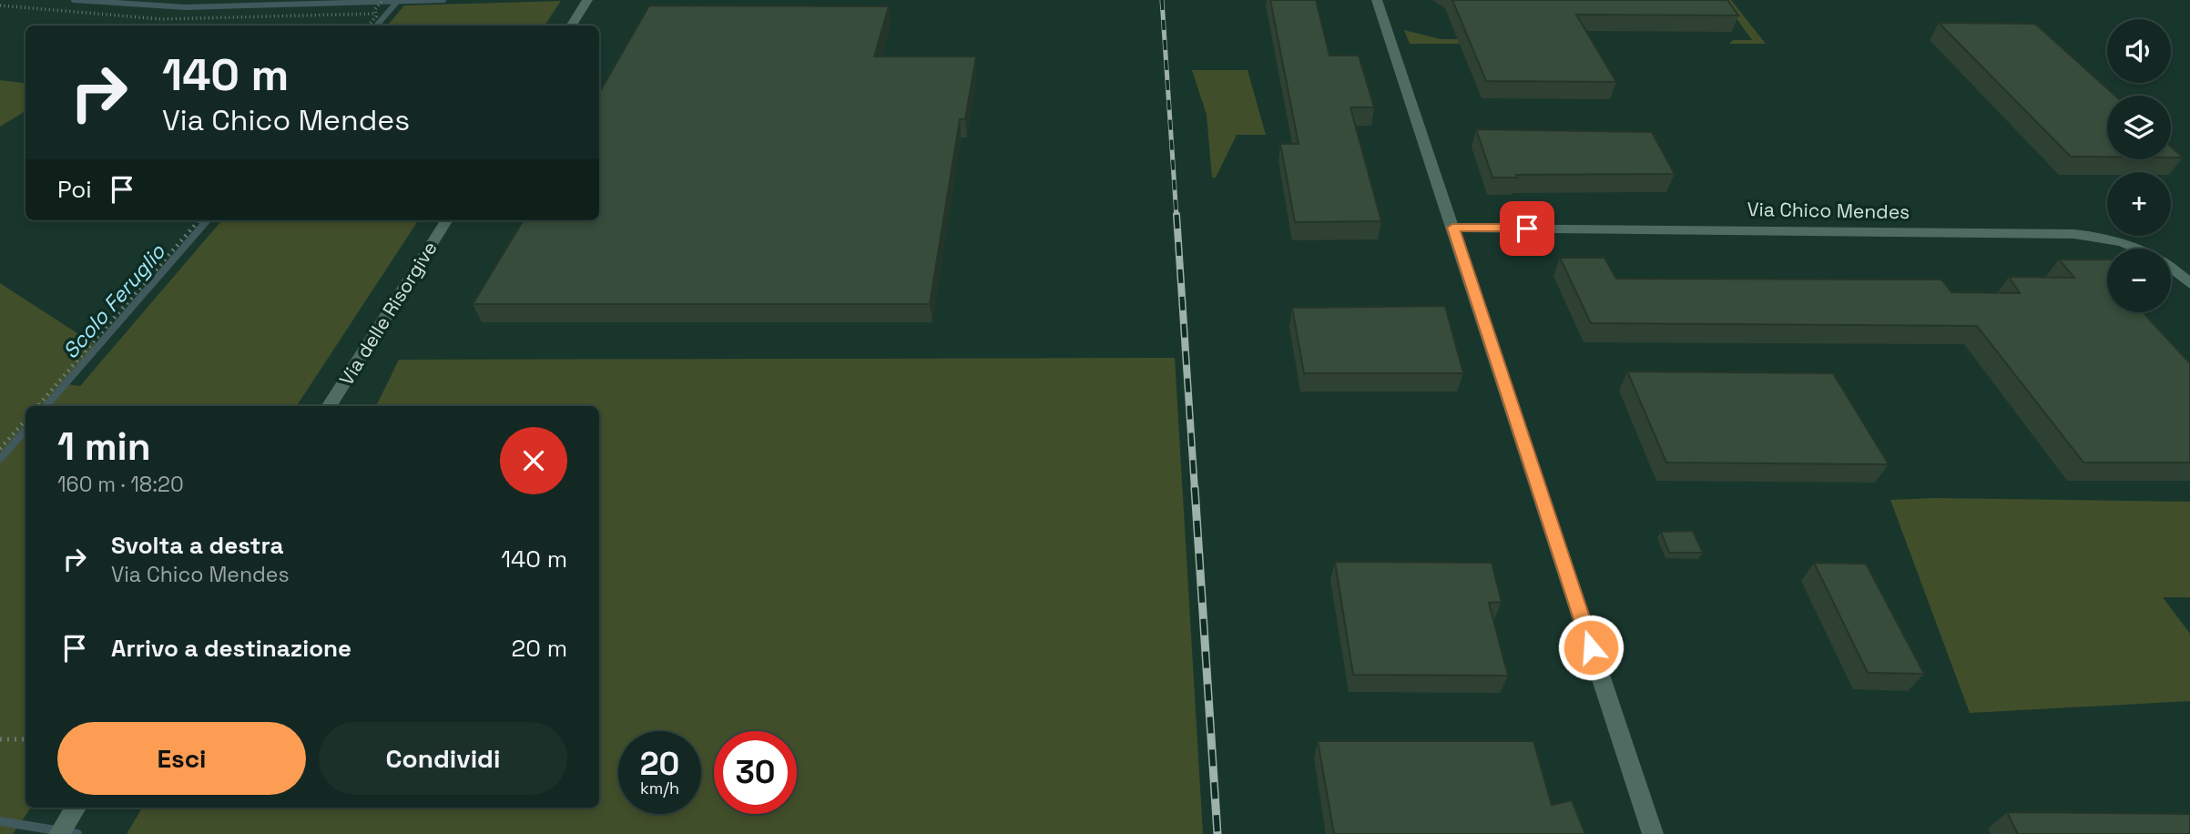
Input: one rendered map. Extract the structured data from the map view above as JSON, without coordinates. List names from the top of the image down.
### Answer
{
  "streets": {
    "street": ["Via Chico Mendes", "Via delle Risorgive"]
  },
  "water": ["Scolo Feruglio"],
  "page": {
    "map_buttons": ["+", "−"],
    "turn": ["140 m", "Via Chico Mendes"],
    "then": "Poi",
    "heading": ["1 min", "160 m · 18:20"],
    "list": [
      {
        "name": "Svolta a destra",
        "note": "Via Chico Mendes",
        "value": "140 m"
      },
      {
        "name": "Arrivo a destinazione",
        "value": "20 m"
      }
    ],
    "buttons": ["Esci", "Condividi"],
    "speed": "20 km/h",
    "limit": "30"
  }
}
